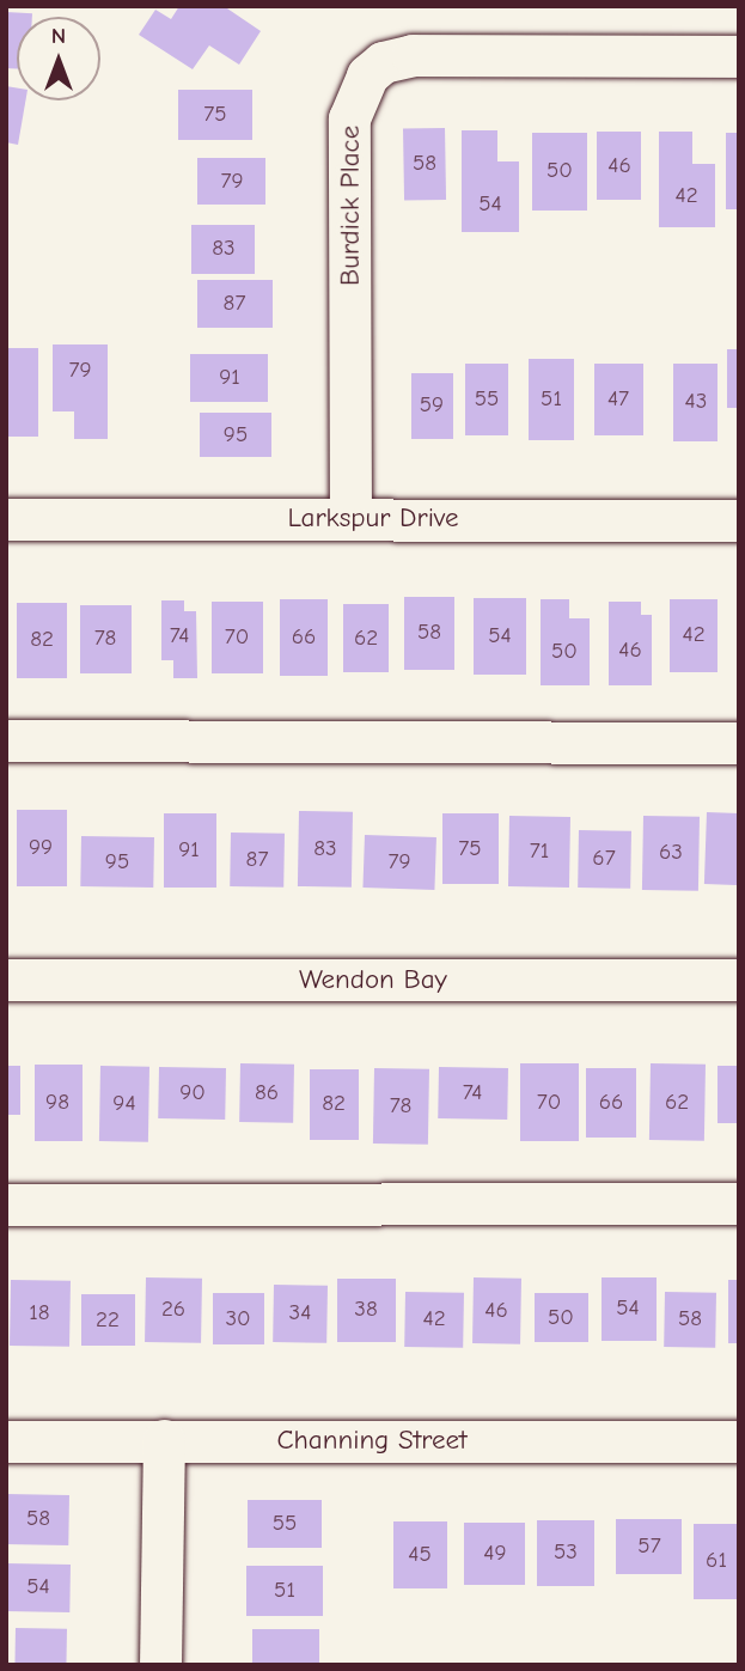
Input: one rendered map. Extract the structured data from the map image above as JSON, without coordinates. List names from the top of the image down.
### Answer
{
  "streets": {
    "street": [
      "Burdick Place",
      "Larkspur Drive",
      "Wendon Bay",
      "Channing Street"
    ]
  },
  "crossings": [
    ["Burdick Place", "Larkspur Drive"]
  ],
  "house_numbers": [
    "75",
    "58",
    "46",
    "50",
    "79",
    "42",
    "54",
    "83",
    "87",
    "79",
    "91",
    "55",
    "51",
    "47",
    "43",
    "59",
    "95",
    "58",
    "42",
    "74",
    "54",
    "70",
    "66",
    "78",
    "62",
    "82",
    "46",
    "50",
    "99",
    "83",
    "75",
    "91",
    "71",
    "63",
    "67",
    "87",
    "95",
    "79",
    "90",
    "86",
    "74",
    "98",
    "70",
    "66",
    "62",
    "94",
    "82",
    "78",
    "54",
    "26",
    "38",
    "46",
    "18",
    "34",
    "50",
    "30",
    "42",
    "58",
    "22",
    "58",
    "55",
    "57",
    "53",
    "49",
    "45",
    "61",
    "54",
    "51"
  ],
  "north": "top"
}
